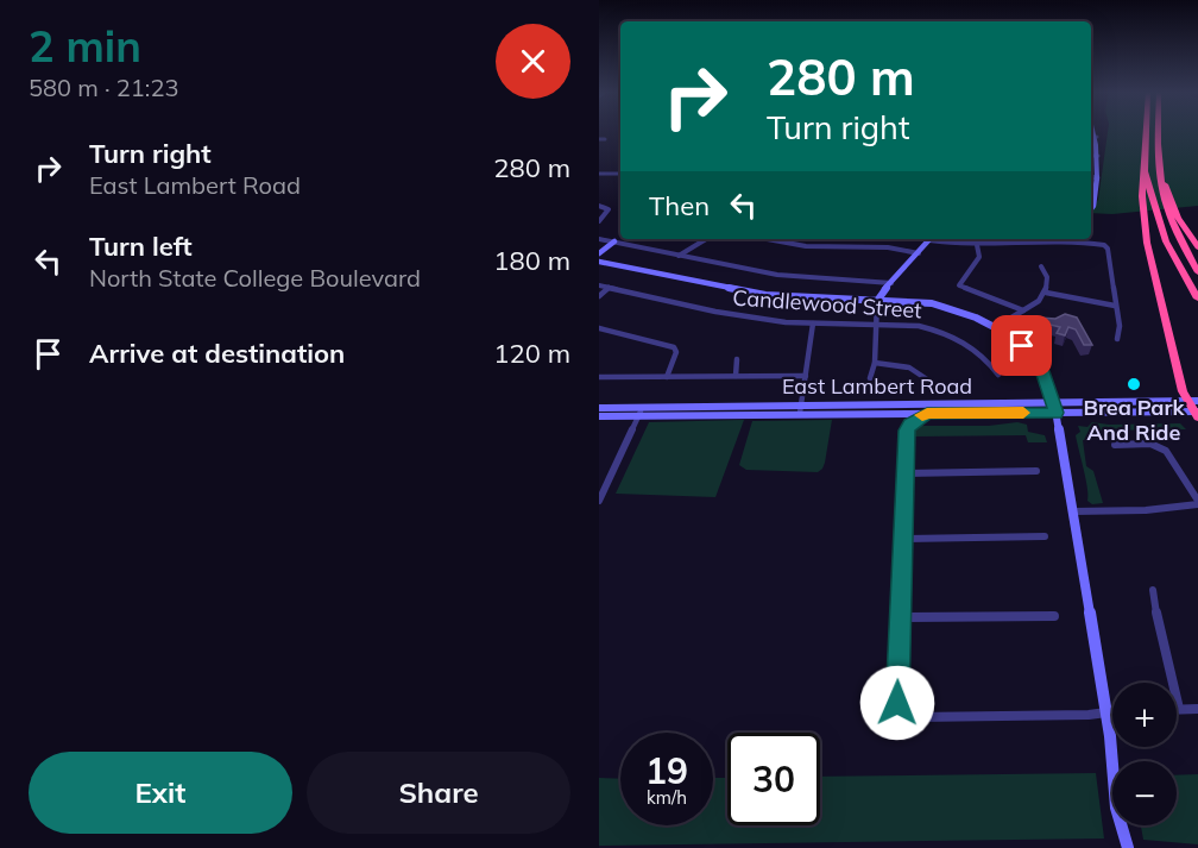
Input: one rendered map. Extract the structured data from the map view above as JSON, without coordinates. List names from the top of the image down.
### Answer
{
  "streets": {
    "main road": ["East Lambert Road"],
    "street": ["Candlewood Street"]
  },
  "places": ["Brea Park And Ride"],
  "page": {
    "heading": ["2 min", "580 m · 21:23"],
    "turn": ["280 m", "Turn right"],
    "list": [
      {
        "name": "Turn right",
        "note": "East Lambert Road",
        "value": "280 m"
      },
      {
        "name": "Turn left",
        "note": "North State College Boulevard",
        "value": "180 m"
      },
      {
        "name": "Arrive at destination",
        "value": "120 m"
      }
    ],
    "then": "Then",
    "map_buttons": ["+", "−"],
    "speed": "19 km/h",
    "limit": "30",
    "buttons": ["Exit", "Share"]
  }
}
